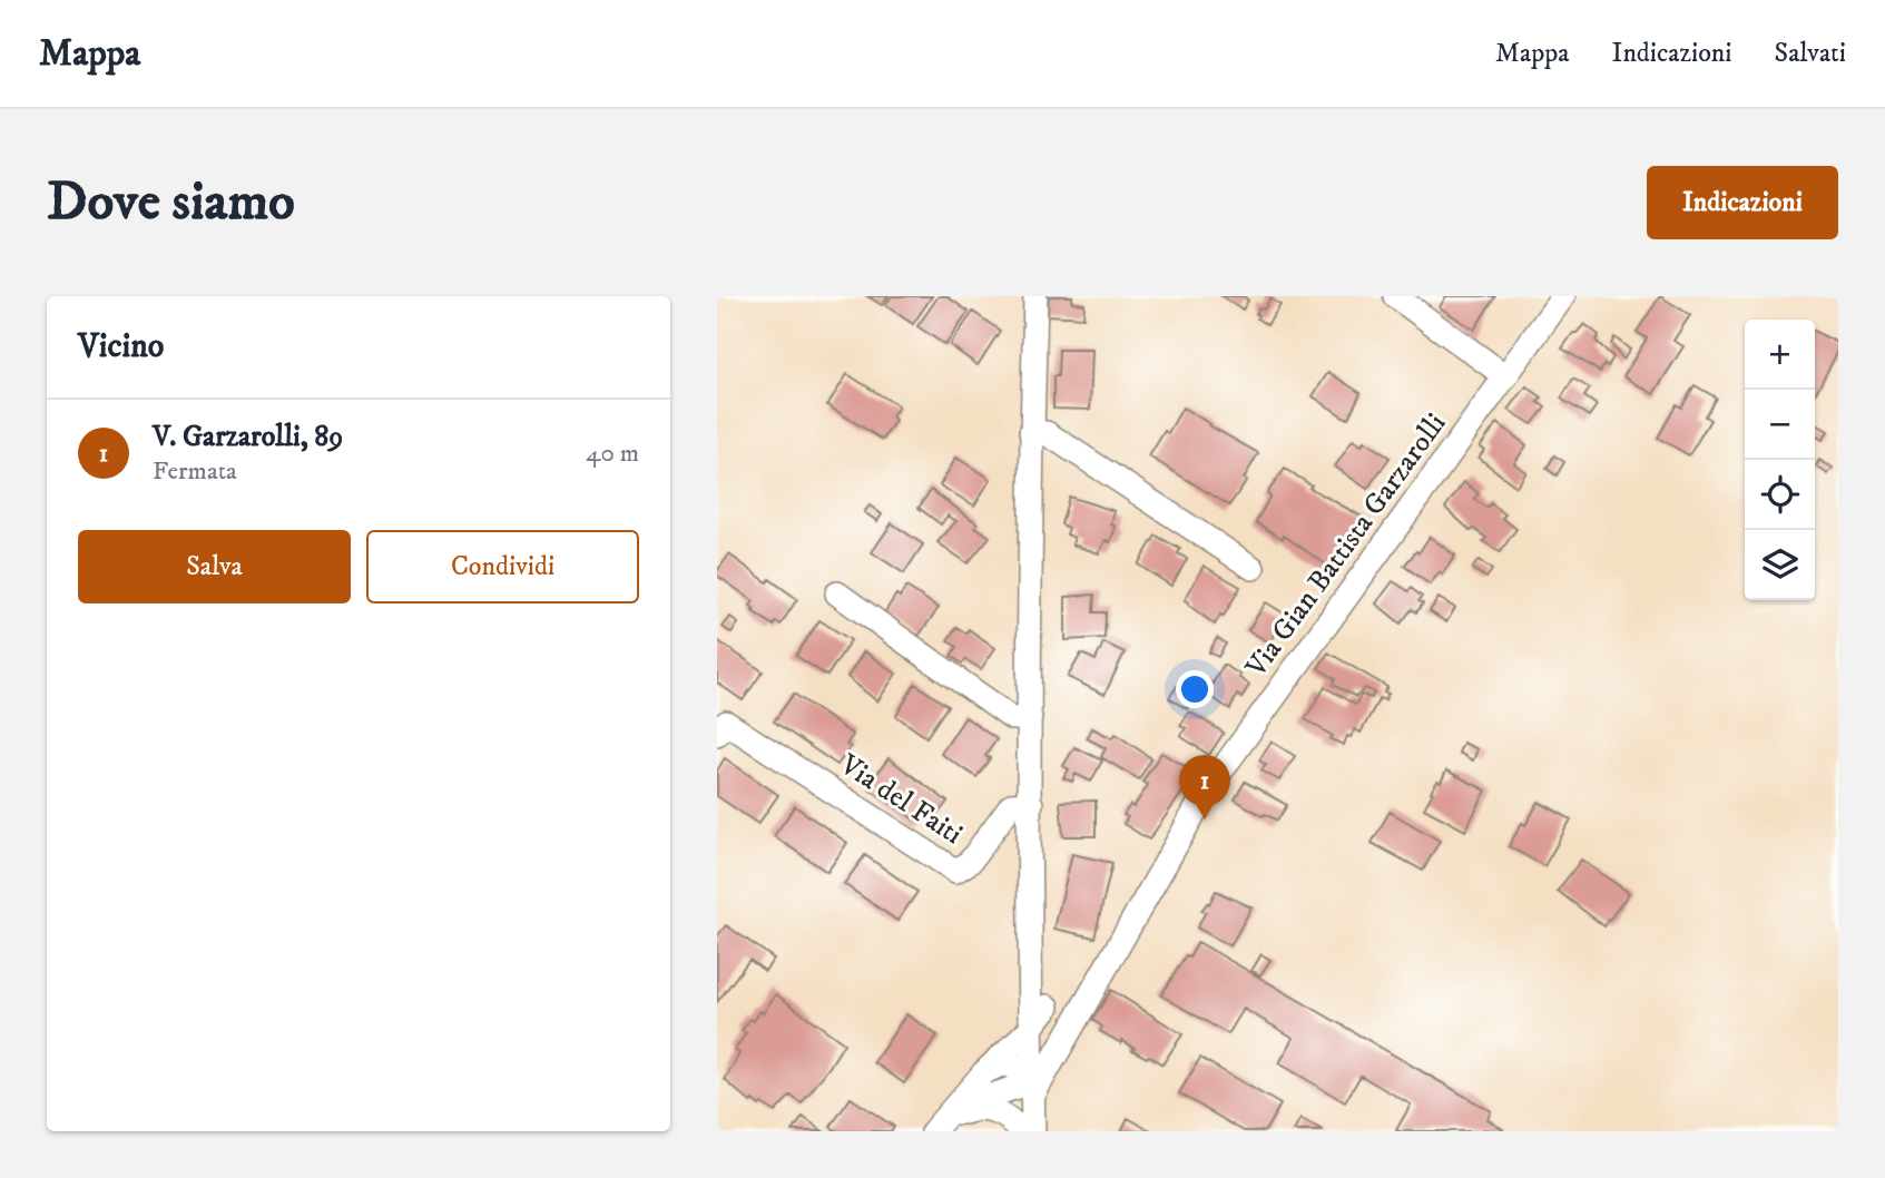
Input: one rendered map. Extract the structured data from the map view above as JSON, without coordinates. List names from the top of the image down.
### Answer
{
  "streets": {
    "street": ["Via Gian Battista Garzarolli", "Via del Faiti"]
  },
  "page": {
    "header": "Mappa",
    "nav": ["Mappa", "Indicazioni", "Salvati"],
    "buttons": [
      "Indicazioni",
      ["Salva", "Condividi"]
    ],
    "title": "Dove siamo",
    "heading": "Vicino",
    "map_buttons": ["+", "−"],
    "list": [
      {
        "mark": "1",
        "name": "V. Garzarolli, 89",
        "note": "Fermata",
        "value": "40 m"
      }
    ],
    "pins": "1"
  }
}
